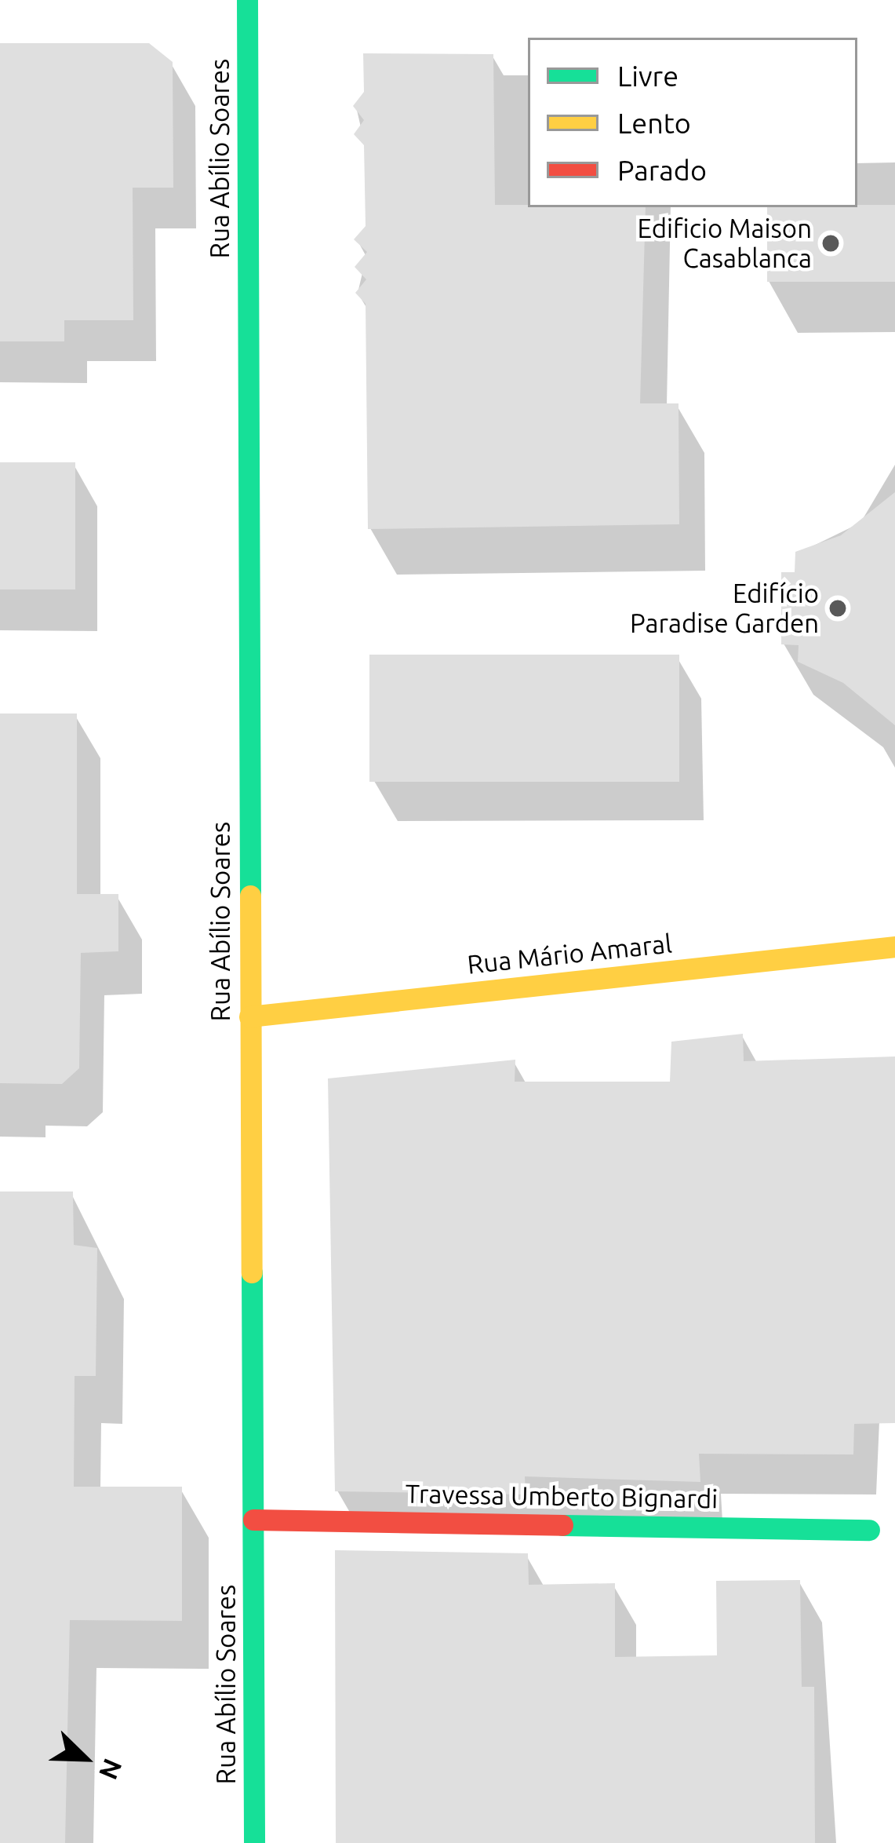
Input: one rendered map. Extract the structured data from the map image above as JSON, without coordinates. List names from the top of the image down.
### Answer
{
  "streets": {
    "street": ["Rua Abílio Soares", "Rua Mário Amaral", "Travessa Umberto Bignardi"]
  },
  "crossings": [
    ["Rua Abílio Soares", "Rua Mário Amaral"],
    ["Rua Abílio Soares", "Travessa Umberto Bignardi"]
  ],
  "places": ["Edificio Maison Casablanca", "Edifício Paradise Garden"],
  "legend": ["Livre", "Lento", "Parado"],
  "north": "bottom right"
}
